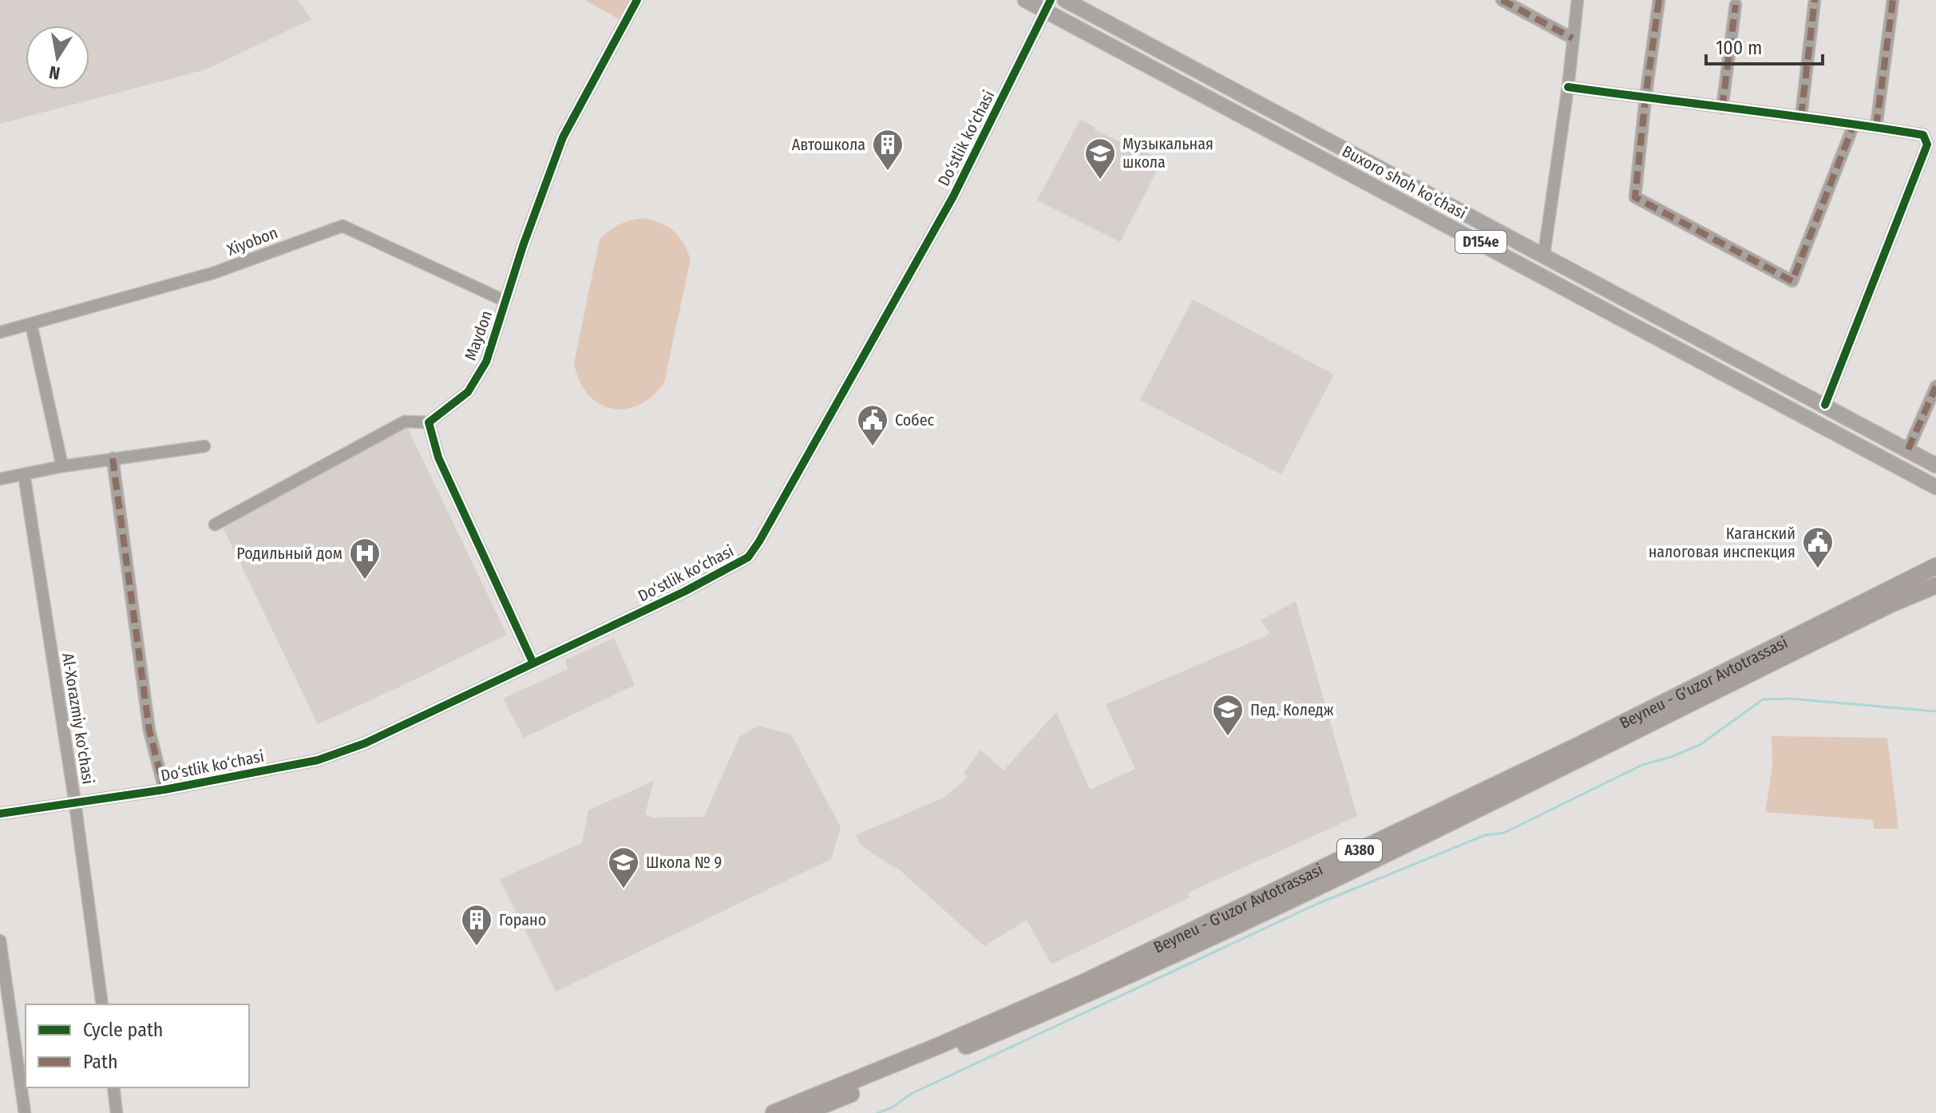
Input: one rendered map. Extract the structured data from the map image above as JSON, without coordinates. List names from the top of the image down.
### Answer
{
  "streets": {
    "highway": ["Beyneu - G'uzor Avtotrassasi", "A380"],
    "main road": ["Buxoro shoh ko'chasi", "D154e"],
    "street": [
      "Do‘stlik ko‘chasi",
      "Xiyobon",
      "Maydon",
      "Al-Xorazmiy ko'chasi"
    ]
  },
  "crossings": [
    ["Do‘stlik ko‘chasi", "Buxoro shoh ko'chasi"],
    ["Do‘stlik ko‘chasi", "Al-Xorazmiy ko'chasi"],
    ["Xiyobon", "Maydon"]
  ],
  "places": {
    "building": ["Автошкола", "Горано"],
    "school or university": ["Музыкальная школа", "Пед. Коледж", "Школа № 9"],
    "public building": ["Собеc", "Каганский налоговая инспекция"],
    "hospital": ["Родильный дом"]
  },
  "legend": ["Cycle path", "Path"],
  "scale_bar": "100 m",
  "north": "bottom"
}
